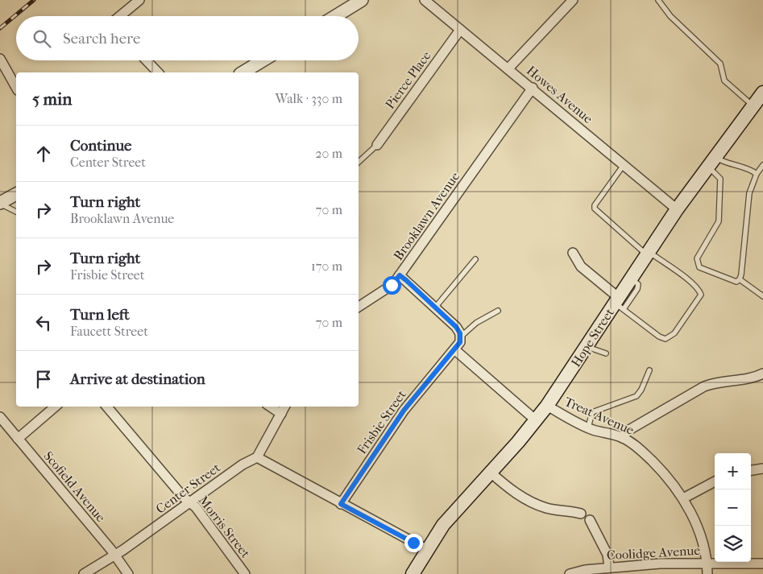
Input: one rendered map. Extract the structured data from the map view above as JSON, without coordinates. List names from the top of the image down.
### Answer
{
  "streets": {
    "main road": ["Hope Street"],
    "street": [
      "Pierce Place",
      "Howes Avenue",
      "Brooklawn Avenue",
      "Treat Avenue",
      "Frisbie Street",
      "Scofield Avenue",
      "Center Street",
      "Morris Street",
      "Coolidge Avenue"
    ]
  },
  "crossings": [
    ["Pierce Place", "Howes Avenue"],
    ["Howes Avenue", "Brooklawn Avenue"],
    ["Howes Avenue", "Hope Street"],
    ["Hope Street", "Treat Avenue"],
    ["Treat Avenue", "Coolidge Avenue"],
    ["Scofield Avenue", "Center Street"],
    ["Center Street", "Morris Street"]
  ],
  "page": {
    "search": "Search here",
    "heading": ["5 min", "Walk · 330 m"],
    "list": [
      ["Continue", "Center Street", "20 m"],
      ["Turn right", "Brooklawn Avenue", "70 m"],
      ["Turn right", "Frisbie Street", "170 m"],
      ["Turn left", "Faucett Street", "70 m"],
      "Arrive at destination"
    ],
    "map_buttons": ["+", "−"]
  }
}
